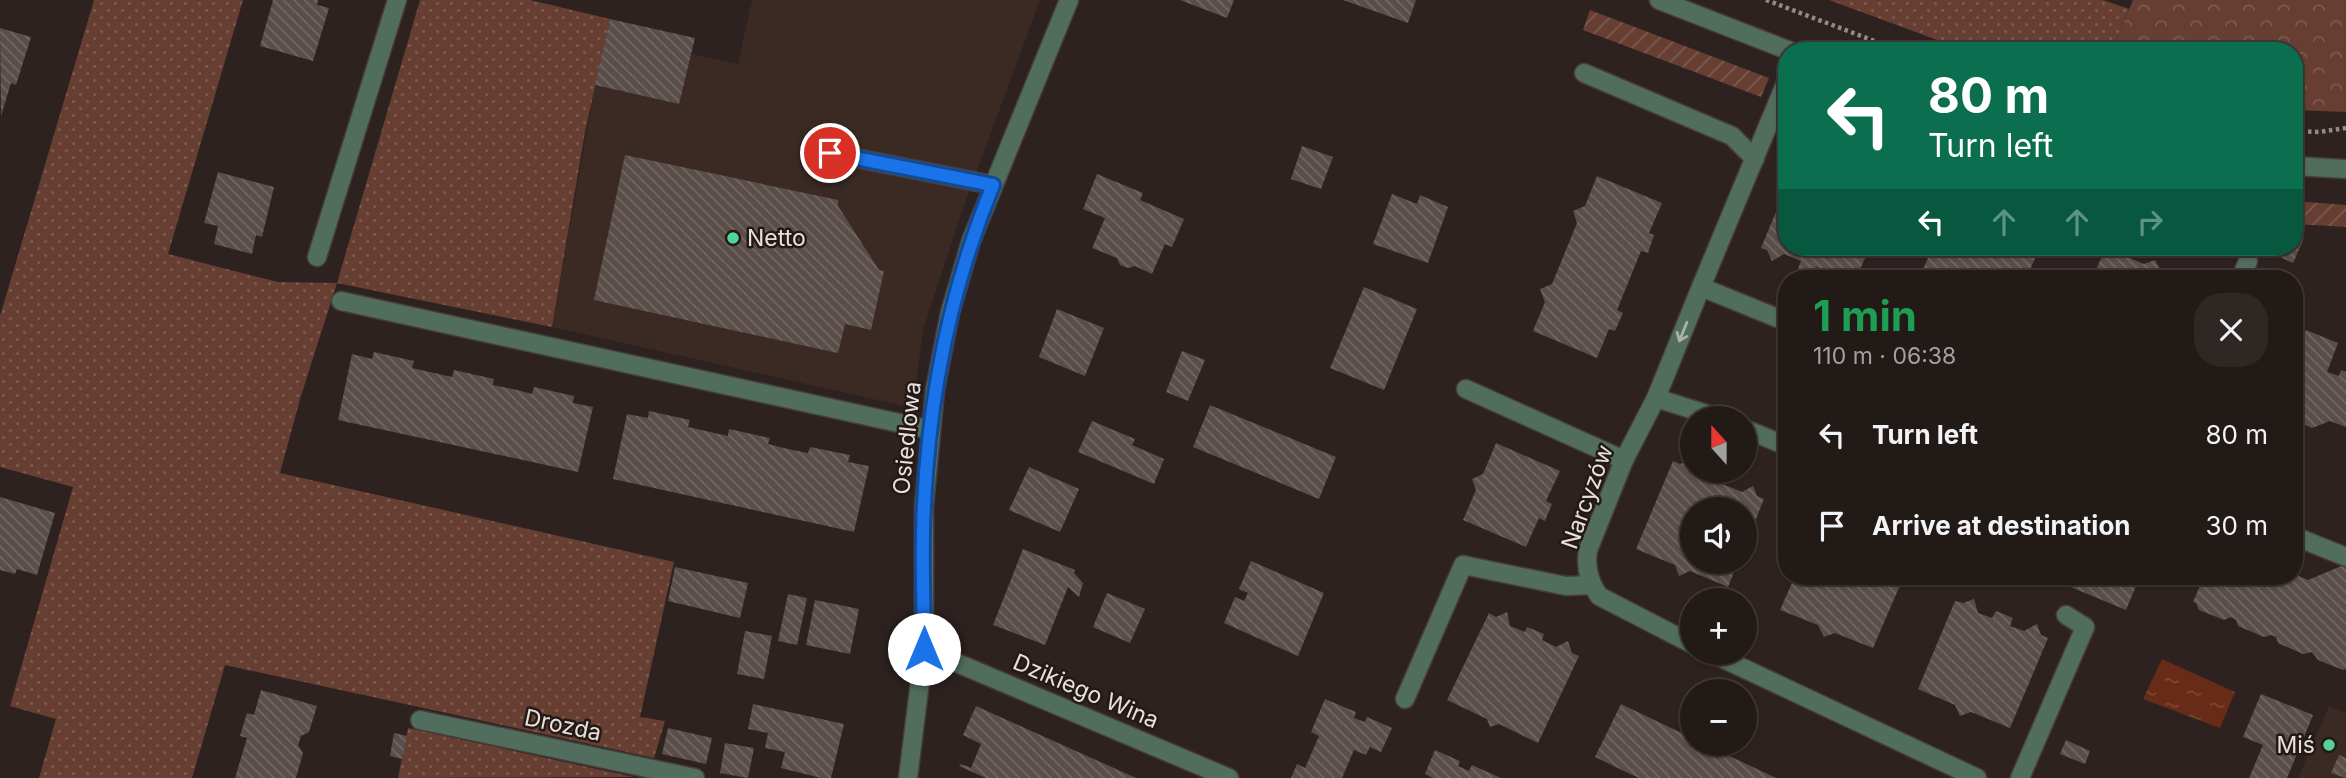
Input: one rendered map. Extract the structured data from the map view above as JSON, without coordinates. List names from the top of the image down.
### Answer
{
  "streets": {
    "street": [
      "Osiedlowa",
      "Narcyzów",
      "Dzikiego Wina",
      "Drozda"
    ]
  },
  "crossings": [
    ["Osiedlowa", "Dzikiego Wina"]
  ],
  "places": ["Netto", "Miś"],
  "north": "top",
  "page": {
    "turn": ["80 m", "Turn left"],
    "heading": ["1 min", "110 m · 06:38"],
    "list": [
      {
        "name": "Turn left",
        "value": "80 m"
      },
      {
        "name": "Arrive at destination",
        "value": "30 m"
      }
    ],
    "map_buttons": ["+", "−"]
  }
}
